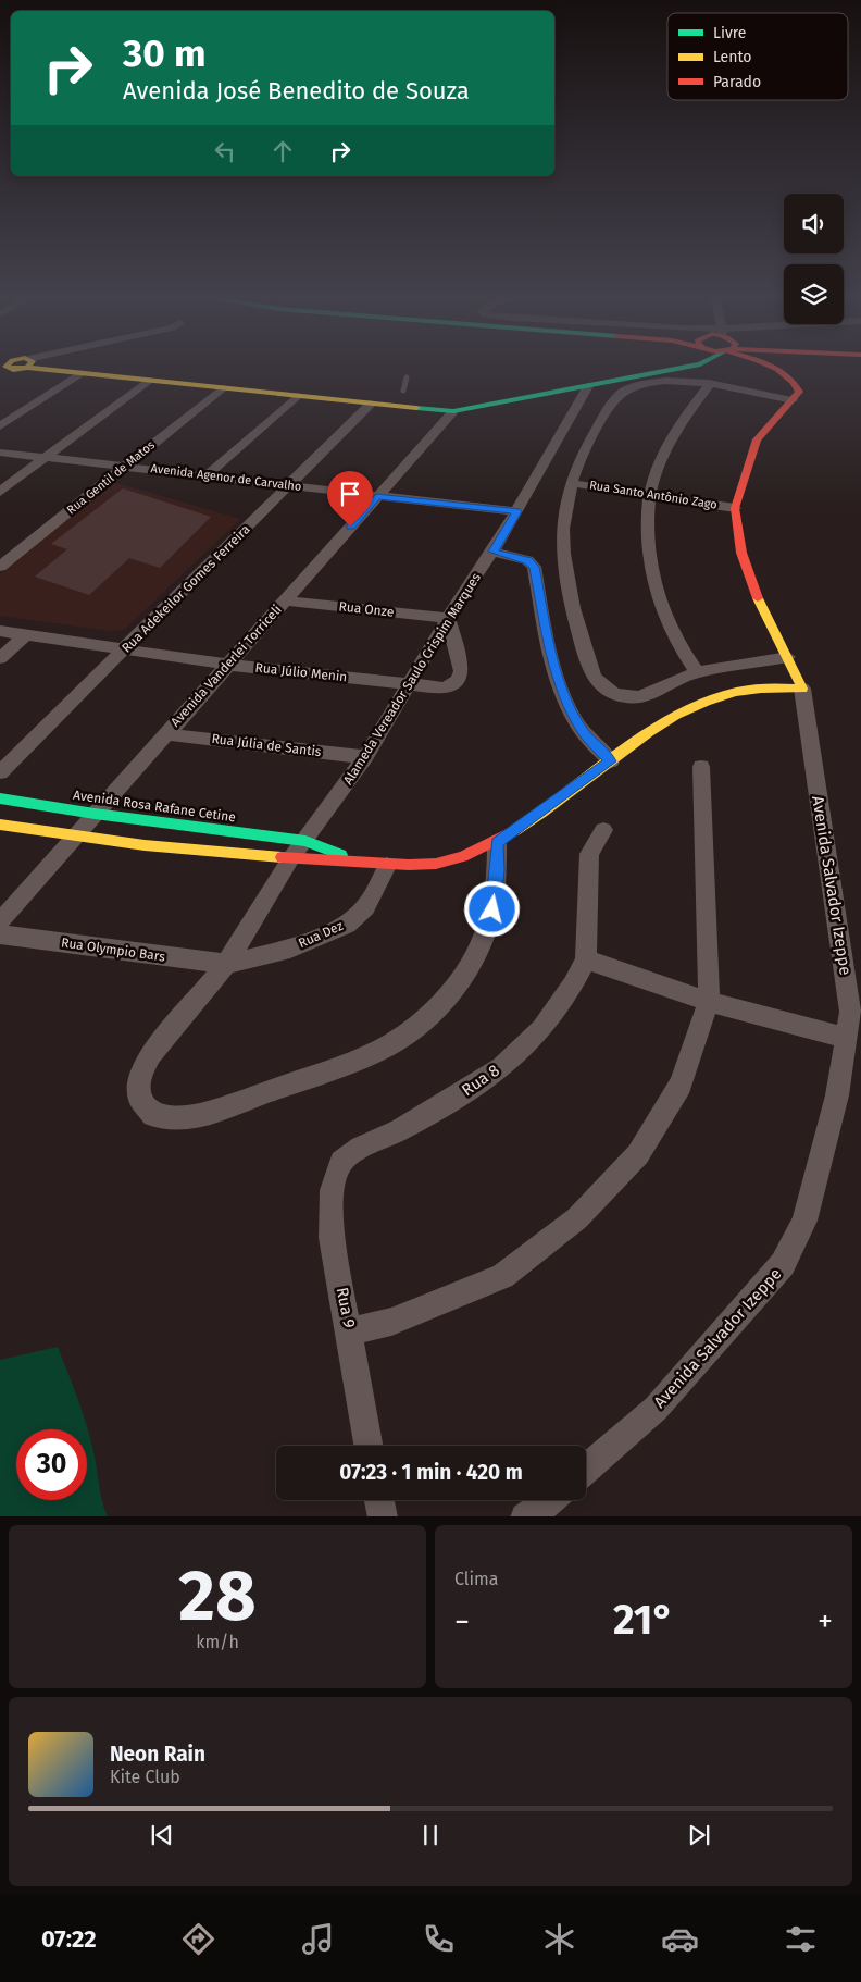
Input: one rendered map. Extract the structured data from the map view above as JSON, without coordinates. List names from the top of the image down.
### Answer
{
  "streets": {
    "street": [
      "Rua Gentil de Matos",
      "Avenida Agenor de Carvalho",
      "Rua Santo Antônio Zago",
      "Rua Adekeilor Gomes Ferreira",
      "Rua Onze",
      "Avenida Vanderlei Torriceli",
      "Rua Júlio Menin",
      "Alameda Vereador Saulo Crispim Marques",
      "Rua Júlia de Santis",
      "Avenida Rosa Rafane Cetine",
      "Avenida Salvador Izeppe",
      "Rua Dez",
      "Rua Olympio Bars",
      "Rua 8",
      "Rua 9"
    ]
  },
  "crossings": [
    ["Rua Gentil de Matos", "Avenida Agenor de Carvalho"],
    ["Avenida Agenor de Carvalho", "Rua Adekeilor Gomes Ferreira"],
    ["Avenida Agenor de Carvalho", "Avenida Vanderlei Torriceli"],
    ["Avenida Agenor de Carvalho", "Alameda Vereador Saulo Crispim Marques"],
    ["Rua Adekeilor Gomes Ferreira", "Rua Júlio Menin"],
    ["Rua Onze", "Avenida Vanderlei Torriceli"],
    ["Rua Onze", "Rua Júlio Menin"],
    ["Rua Onze", "Alameda Vereador Saulo Crispim Marques"],
    ["Avenida Vanderlei Torriceli", "Rua Júlio Menin"],
    ["Avenida Vanderlei Torriceli", "Rua Júlia de Santis"],
    ["Avenida Vanderlei Torriceli", "Avenida Rosa Rafane Cetine"],
    ["Rua Júlio Menin", "Alameda Vereador Saulo Crispim Marques"],
    ["Alameda Vereador Saulo Crispim Marques", "Rua Júlia de Santis"],
    ["Alameda Vereador Saulo Crispim Marques", "Avenida Rosa Rafane Cetine"],
    ["Alameda Vereador Saulo Crispim Marques", "Rua Dez"],
    ["Alameda Vereador Saulo Crispim Marques", "Rua Olympio Bars"],
    ["Rua Dez", "Rua Olympio Bars"],
    ["Rua 8", "Rua 9"]
  ],
  "legend": ["Livre", "Lento", "Parado"],
  "page": {
    "turn": ["30 m", "Avenida José Benedito de Souza"],
    "limit": "30",
    "trip": "07:23 · 1 min · 420 m",
    "tile": [
      ["28", "km/h"],
      "Clima"
    ],
    "heat": ["−", "21°", "+"],
    "song": ["Neon Rain", "Kite Club"],
    "tabs": "07:22"
  }
}
